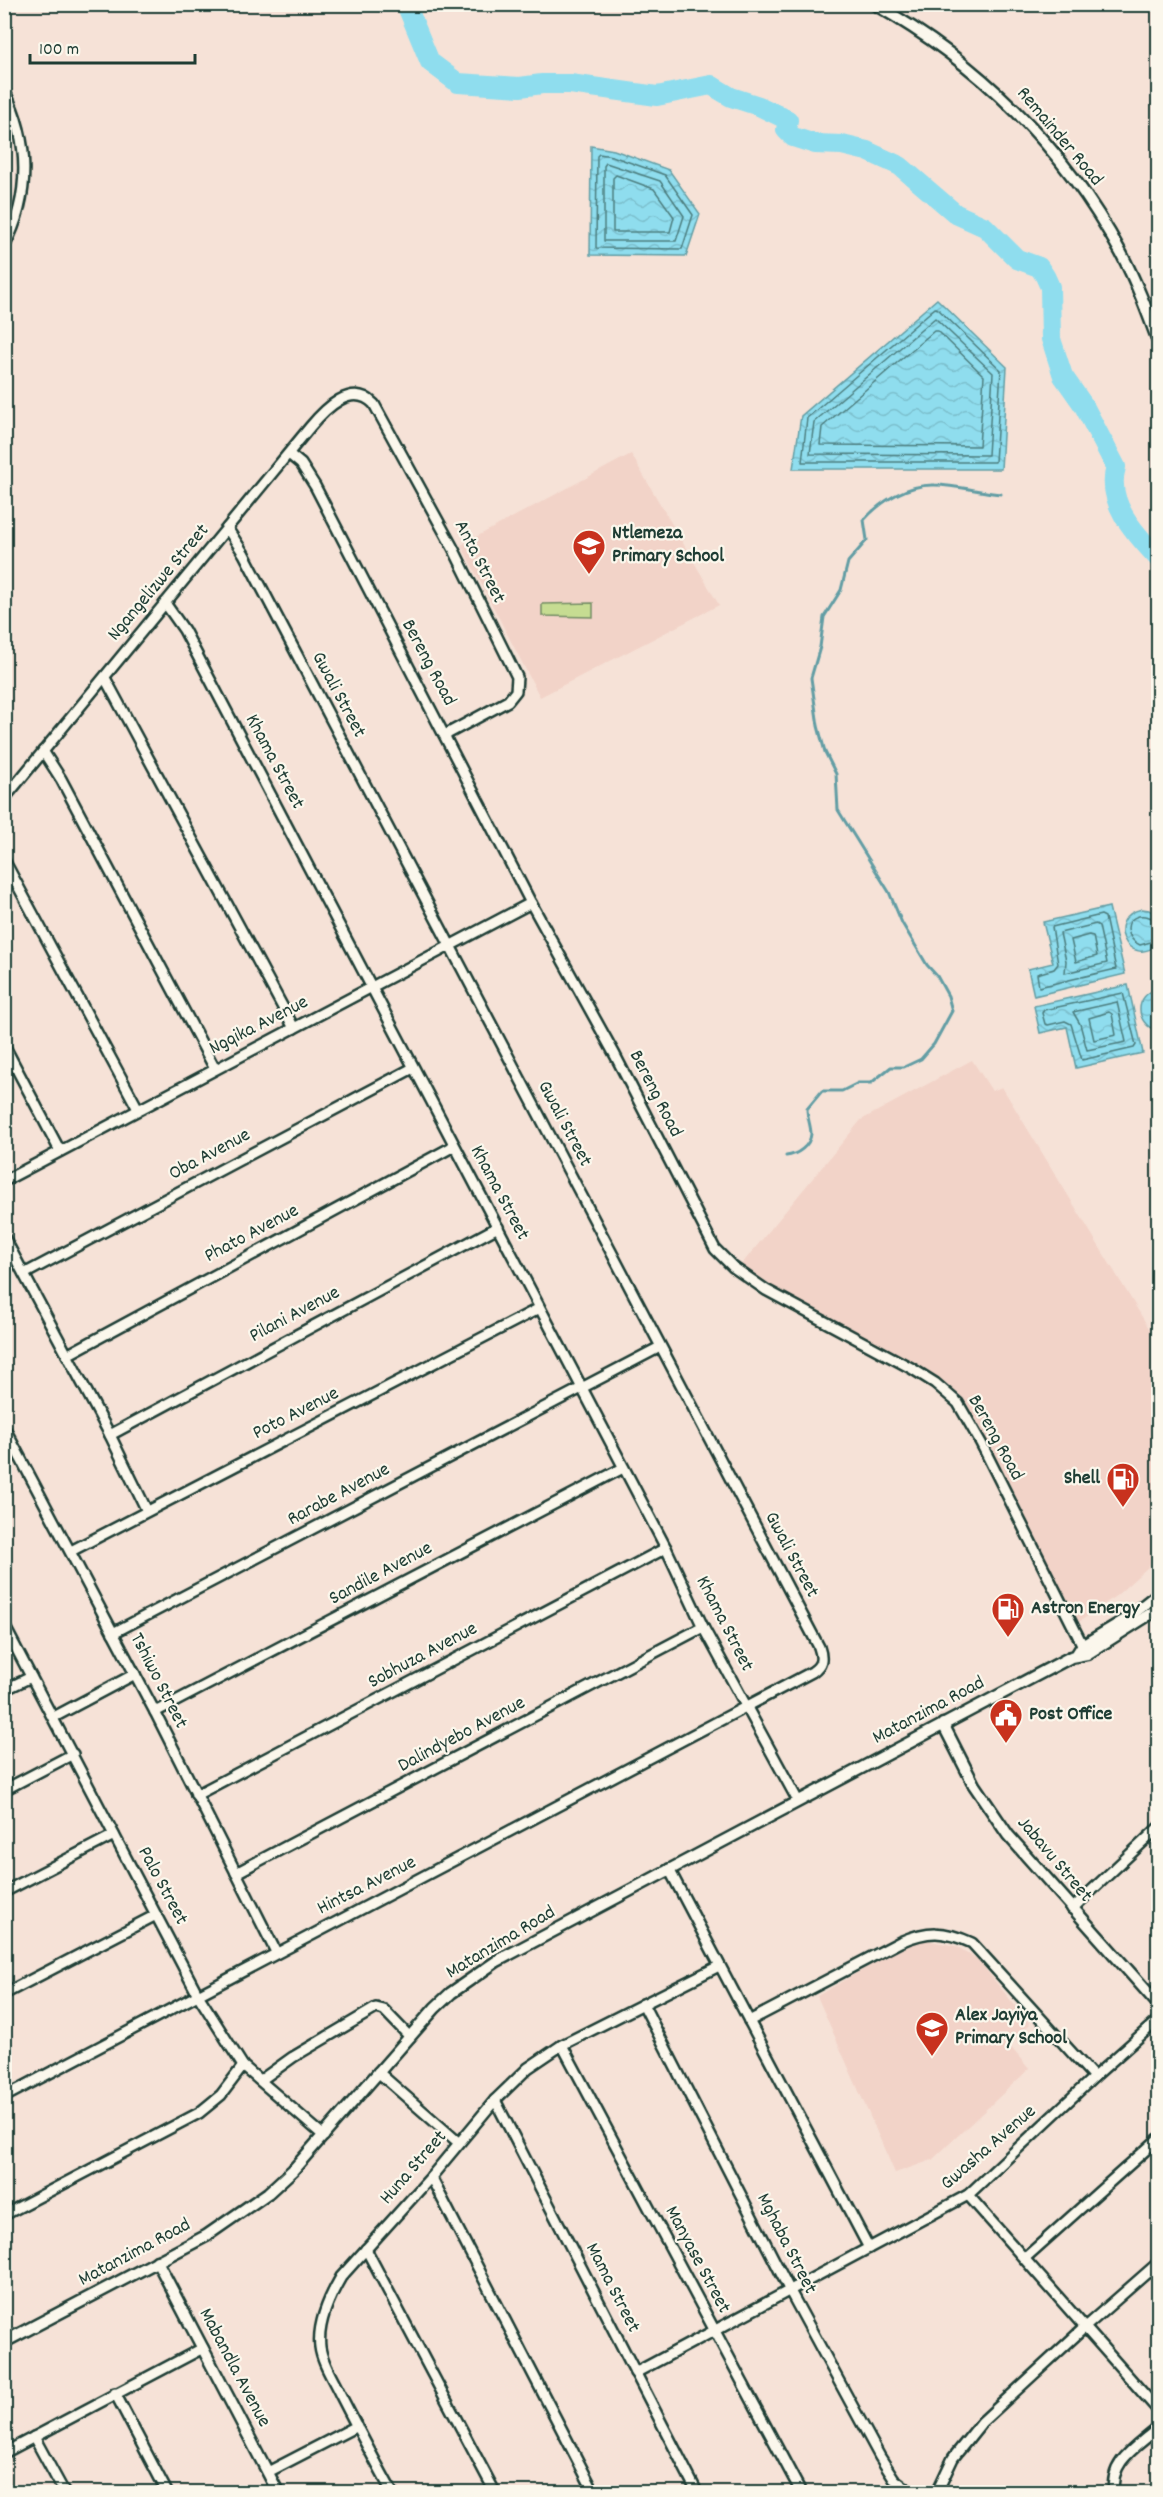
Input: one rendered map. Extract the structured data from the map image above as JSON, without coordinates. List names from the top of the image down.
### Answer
{
  "streets": {
    "street": [
      "Remainder Road",
      "Anta Street",
      "Ngangelizwe Street",
      "Bereng Road",
      "Gwali Street",
      "Khama Street",
      "Ngqika Avenue",
      "Oba Avenue",
      "Phato Avenue",
      "Pilani Avenue",
      "Poto Avenue",
      "Rarabe Avenue",
      "Sandile Avenue",
      "Sobhuza Avenue",
      "Tshiwo Street",
      "Matanzima Road",
      "Dalindyebo Avenue",
      "Jabavu Street",
      "Palo Street",
      "Hintsa Avenue",
      "Gwasha Avenue",
      "Huna Street",
      "Mghaba Street",
      "Manyase Street",
      "Mama Street",
      "Mabandla Avenue"
    ]
  },
  "crossings": [
    ["Anta Street", "Ngangelizwe Street"],
    ["Anta Street", "Bereng Road"],
    ["Ngangelizwe Street", "Bereng Road"],
    ["Ngangelizwe Street", "Gwali Street"],
    ["Ngangelizwe Street", "Khama Street"],
    ["Bereng Road", "Ngqika Avenue"],
    ["Bereng Road", "Matanzima Road"],
    ["Gwali Street", "Khama Street"],
    ["Gwali Street", "Ngqika Avenue"],
    ["Gwali Street", "Rarabe Avenue"],
    ["Gwali Street", "Hintsa Avenue"],
    ["Khama Street", "Ngqika Avenue"],
    ["Khama Street", "Oba Avenue"],
    ["Khama Street", "Phato Avenue"],
    ["Khama Street", "Pilani Avenue"],
    ["Khama Street", "Poto Avenue"],
    ["Khama Street", "Rarabe Avenue"],
    ["Khama Street", "Sandile Avenue"],
    ["Khama Street", "Sobhuza Avenue"],
    ["Khama Street", "Matanzima Road"],
    ["Khama Street", "Dalindyebo Avenue"],
    ["Khama Street", "Hintsa Avenue"],
    ["Poto Avenue", "Tshiwo Street"],
    ["Rarabe Avenue", "Tshiwo Street"],
    ["Sandile Avenue", "Tshiwo Street"],
    ["Sobhuza Avenue", "Tshiwo Street"],
    ["Tshiwo Street", "Dalindyebo Avenue"],
    ["Tshiwo Street", "Hintsa Avenue"],
    ["Matanzima Road", "Jabavu Street"],
    ["Matanzima Road", "Palo Street"],
    ["Matanzima Road", "Mabandla Avenue"],
    ["Palo Street", "Hintsa Avenue"],
    ["Gwasha Avenue", "Mghaba Street"],
    ["Gwasha Avenue", "Manyase Street"],
    ["Gwasha Avenue", "Mama Street"],
    ["Huna Street", "Mghaba Street"],
    ["Huna Street", "Manyase Street"],
    ["Huna Street", "Mama Street"]
  ],
  "places": {
    "school or university": ["Ntlemeza Primary School", "Alex Jayiya Primary School"],
    "fuel station": ["Shell", "Astron Energy"],
    "public building": ["Post Office"]
  },
  "scale_bar": "100 m"
}
